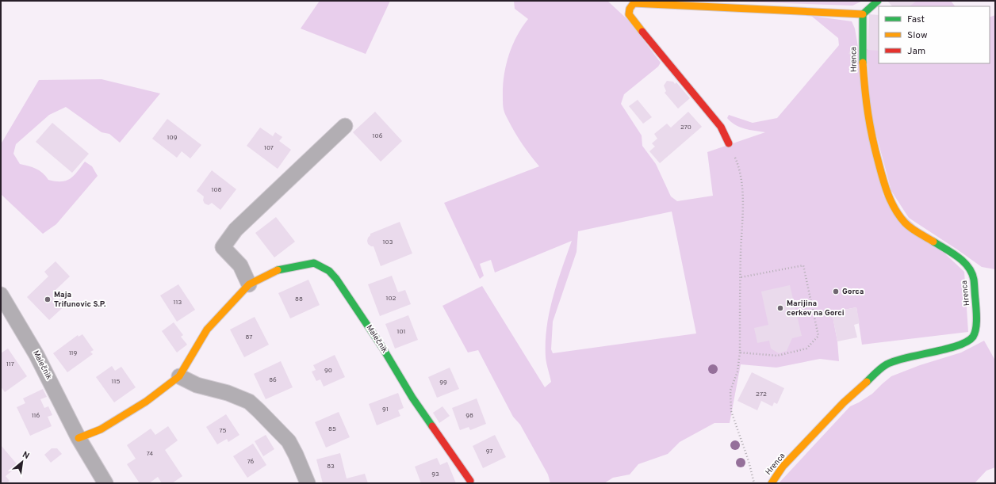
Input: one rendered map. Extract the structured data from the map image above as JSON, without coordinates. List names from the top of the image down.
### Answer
{
  "streets": {
    "street": ["Hrenca", "Malečnik"]
  },
  "places": ["Gorca", "Maja Trifunovic S.P.", "Marijina cerkev na Gorci"],
  "house_numbers": [
    "270",
    "106",
    "109",
    "107",
    "108",
    "103",
    "102",
    "88",
    "113",
    "101",
    "87",
    "119",
    "117",
    "90",
    "86",
    "115",
    "99",
    "272",
    "91",
    "116",
    "98",
    "85",
    "75",
    "97",
    "74",
    "76",
    "83",
    "93"
  ],
  "legend": ["Fast", "Slow", "Jam"],
  "north": "top right"
}
